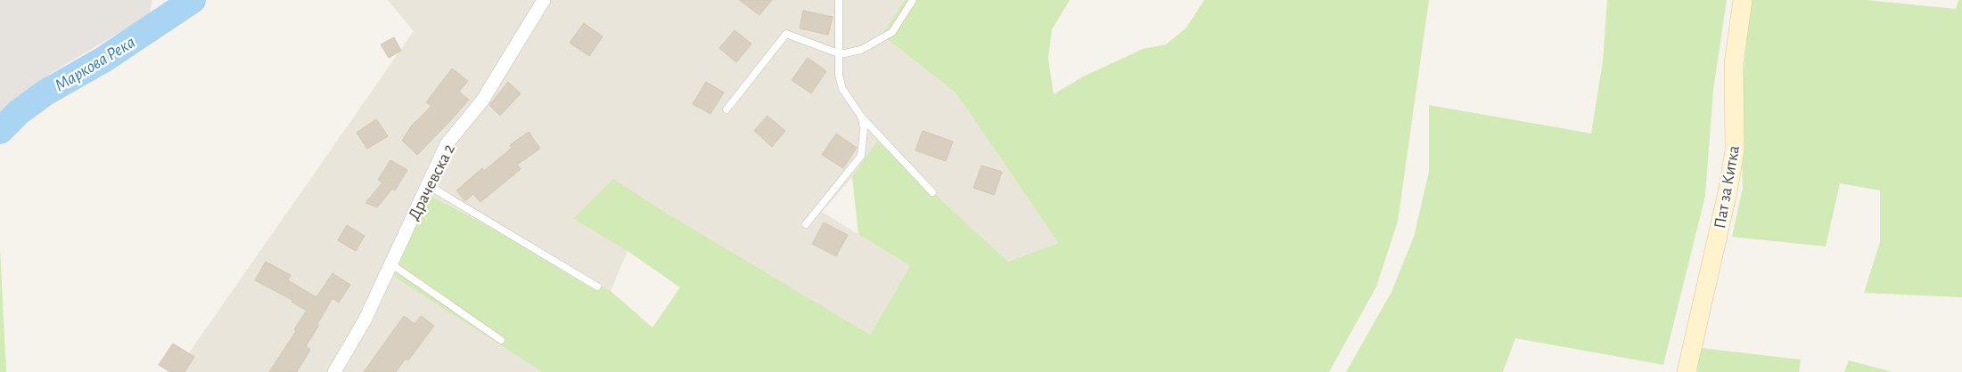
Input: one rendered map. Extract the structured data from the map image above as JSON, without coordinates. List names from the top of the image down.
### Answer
{
  "streets": {
    "street": ["Драчевска 2", "Пат за Китка"]
  },
  "water": ["Маркова Река"]
}
